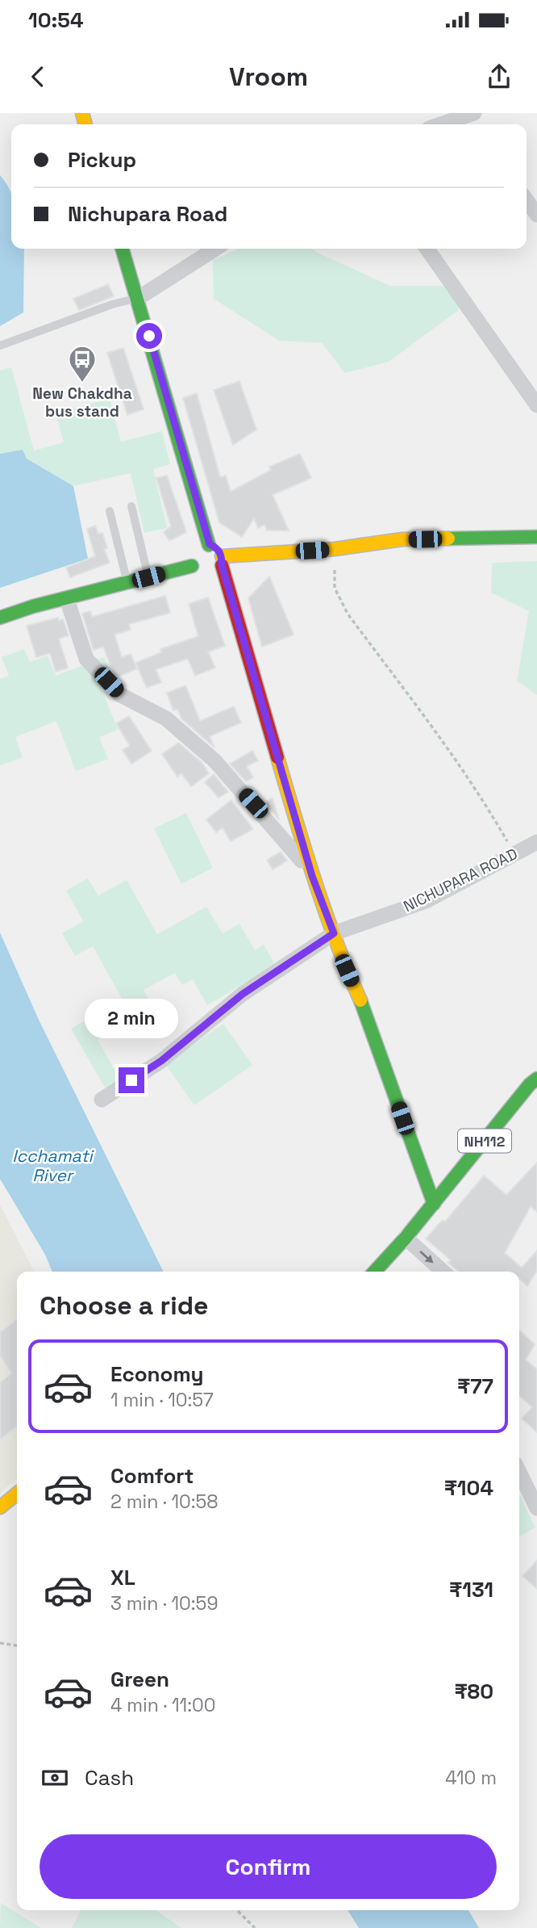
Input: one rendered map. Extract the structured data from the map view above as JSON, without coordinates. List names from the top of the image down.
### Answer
{
  "streets": {
    "highway": ["NH112"],
    "street": ["NICHUPARA ROAD"]
  },
  "water": ["Icchamati River"],
  "places": {
    "bus stop": ["New Chakdha bus stand"]
  },
  "page": {
    "status": "10:54",
    "header": "Vroom",
    "banner": ["Pickup", "Nichupara Road"],
    "bubble": "2 min",
    "heading": "Choose a ride",
    "list": [
      {
        "name": "Economy",
        "note": "1 min · 10:57",
        "value": "₹77"
      },
      {
        "name": "Comfort",
        "note": "2 min · 10:58",
        "value": "₹104"
      },
      {
        "name": "XL",
        "note": "3 min · 10:59",
        "value": "₹131"
      },
      {
        "name": "Green",
        "note": "4 min · 11:00",
        "value": "₹80"
      }
    ],
    "pay": ["Cash", "410 m"],
    "buttons": "Confirm"
  }
}
